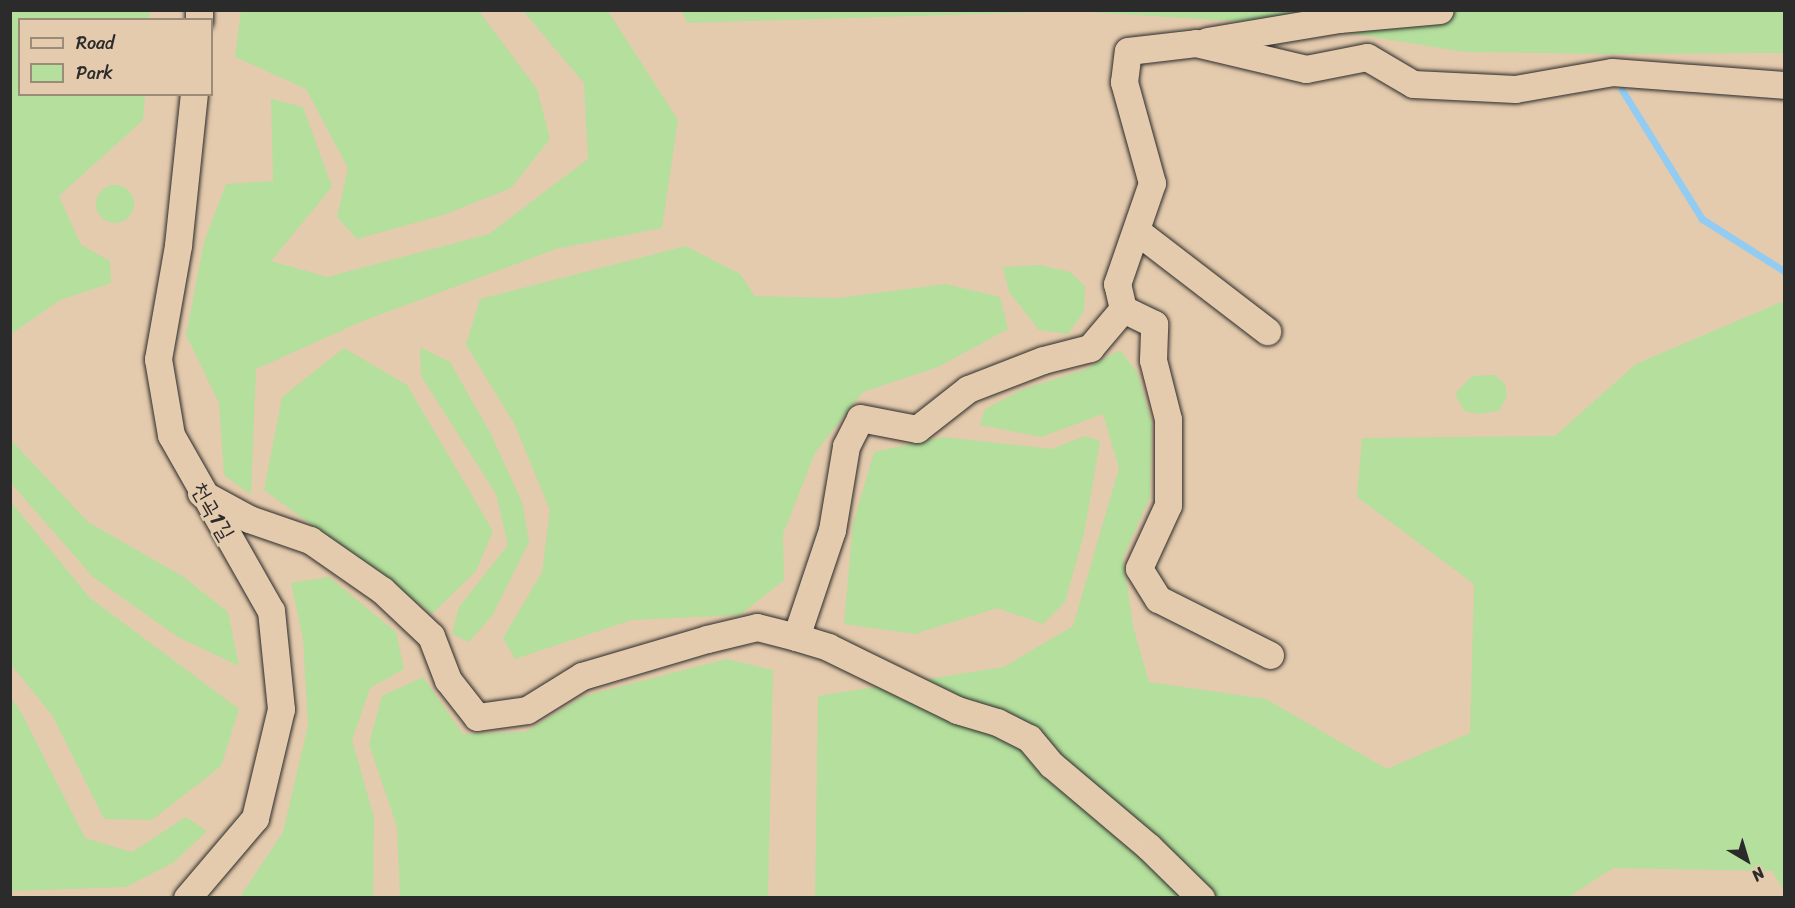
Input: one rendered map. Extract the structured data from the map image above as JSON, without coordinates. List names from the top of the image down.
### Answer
{
  "streets": {
    "street": ["천곡1길"]
  },
  "legend": ["Road", "Park"],
  "north": "bottom right"
}
